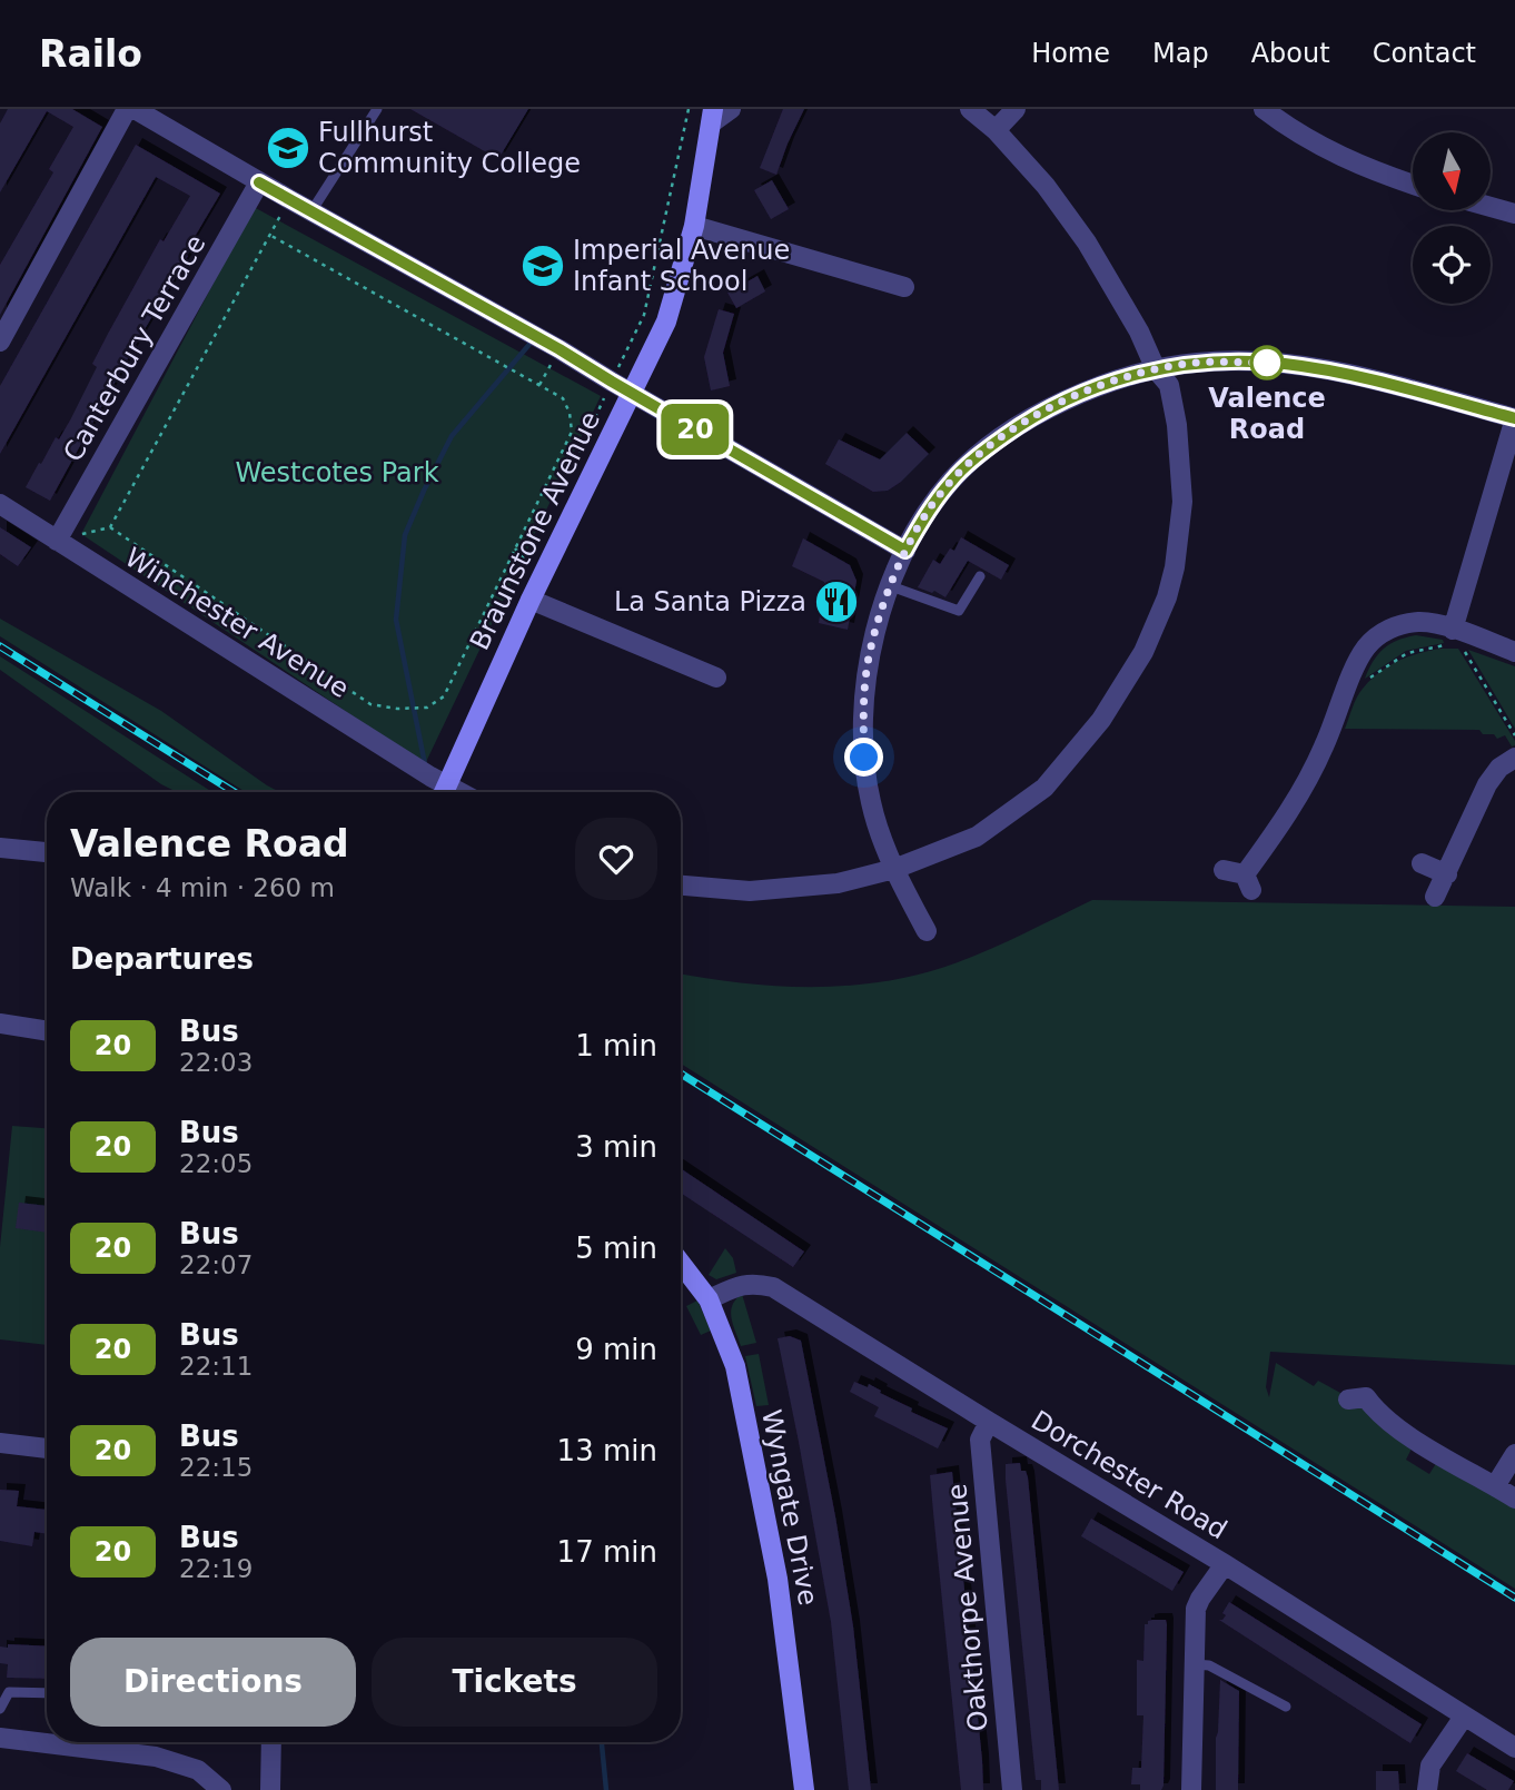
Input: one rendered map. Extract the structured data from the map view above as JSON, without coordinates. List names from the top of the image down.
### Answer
{
  "streets": {
    "street": [
      "Canterbury Terrace",
      "Braunstone Avenue",
      "Winchester Avenue",
      "Dorchester Road",
      "Wyngate Drive",
      "Oakthorpe Avenue"
    ]
  },
  "crossings": [
    ["Canterbury Terrace", "Winchester Avenue"],
    ["Dorchester Road", "Wyngate Drive"],
    ["Dorchester Road", "Oakthorpe Avenue"]
  ],
  "parks": ["Westcotes Park"],
  "places": {
    "school or university": ["Fullhurst Community College", "Imperial Avenue Infant School"],
    "other": ["Valence Road"],
    "restaurant": ["La Santa Pizza"]
  },
  "lines": ["bus line 20"],
  "north": "bottom",
  "page": {
    "header": "Railo",
    "nav": [
      "Home",
      "Map",
      "About",
      "Contact"
    ],
    "on_map": "20",
    "heading": [
      ["Valence Road", "Walk · 4 min · 260 m"],
      "Departures"
    ],
    "list": [
      {
        "mark": "20",
        "name": "Bus",
        "note": "22:03",
        "value": "1 min"
      },
      {
        "mark": "20",
        "name": "Bus",
        "note": "22:05",
        "value": "3 min"
      },
      {
        "mark": "20",
        "name": "Bus",
        "note": "22:07",
        "value": "5 min"
      },
      {
        "mark": "20",
        "name": "Bus",
        "note": "22:11",
        "value": "9 min"
      },
      {
        "mark": "20",
        "name": "Bus",
        "note": "22:15",
        "value": "13 min"
      },
      {
        "mark": "20",
        "name": "Bus",
        "note": "22:19",
        "value": "17 min"
      }
    ],
    "buttons": ["Directions", "Tickets"]
  }
}
